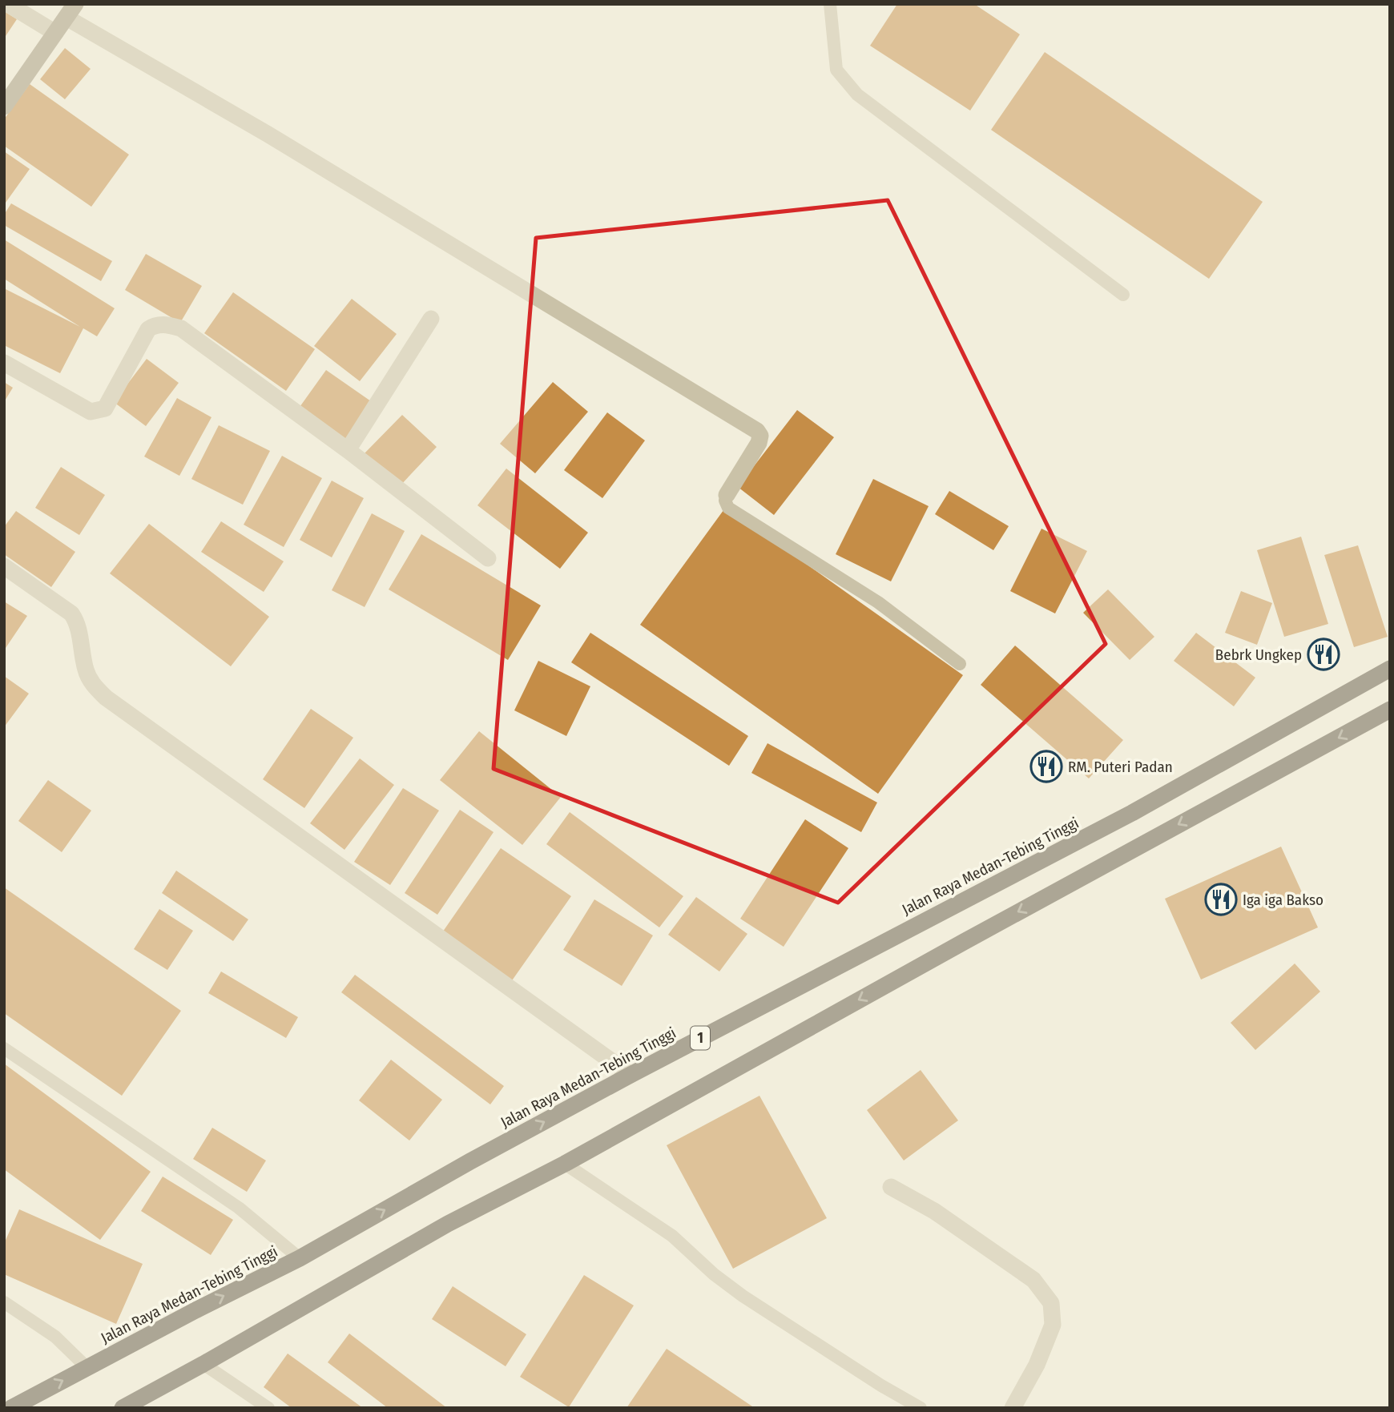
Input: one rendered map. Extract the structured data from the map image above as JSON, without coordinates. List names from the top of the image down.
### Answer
{
  "streets": {
    "highway": ["Jalan Raya Medan-Tebing Tinggi", "1"]
  },
  "places": {
    "restaurant": ["Bebrk Ungkep", "RM. Puteri Padan", "Iga iga Bakso"]
  }
}
